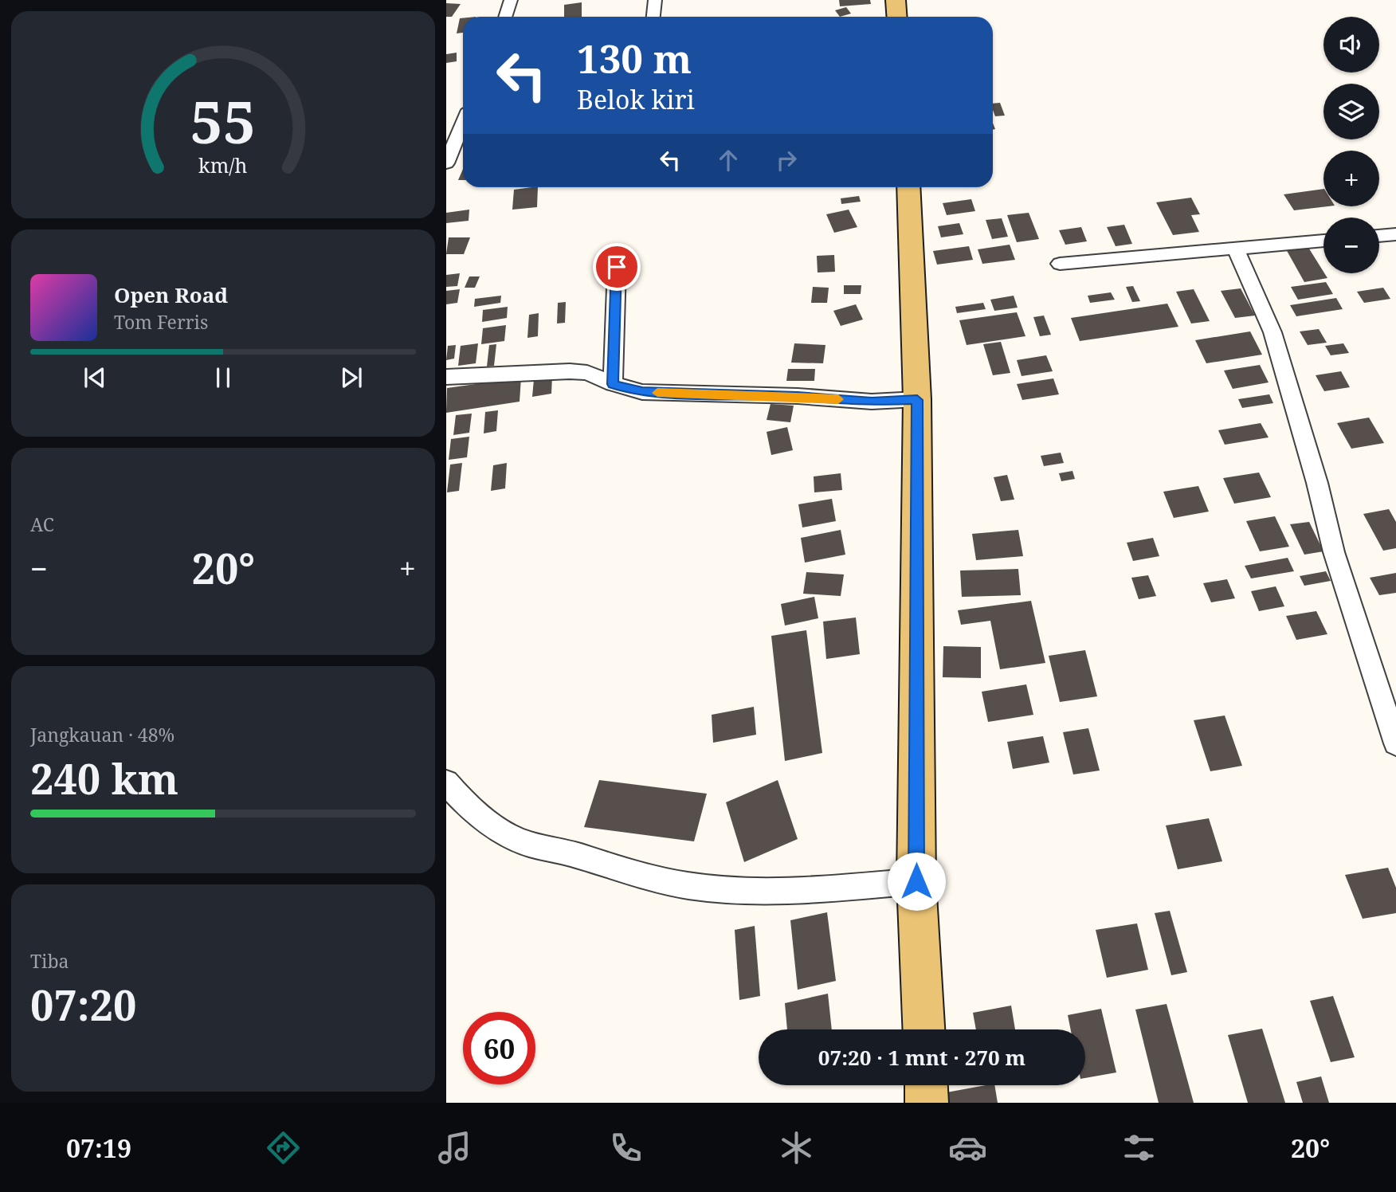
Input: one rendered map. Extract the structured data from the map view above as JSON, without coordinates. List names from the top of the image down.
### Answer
{
  "page": {
    "map_buttons": ["+", "−"],
    "turn": ["130 m", "Belok kiri"],
    "song": ["Open Road", "Tom Ferris"],
    "tile": [
      "AC",
      ["Jangkauan · 48%", "240 km"],
      ["Tiba", "07:20"]
    ],
    "heat": ["−", "20°", "+"],
    "limit": "60",
    "trip": "07:20 · 1 mnt · 270 m",
    "tabs": ["07:19", "20°"],
    "gauge": ["55", "km/h"]
  }
}
